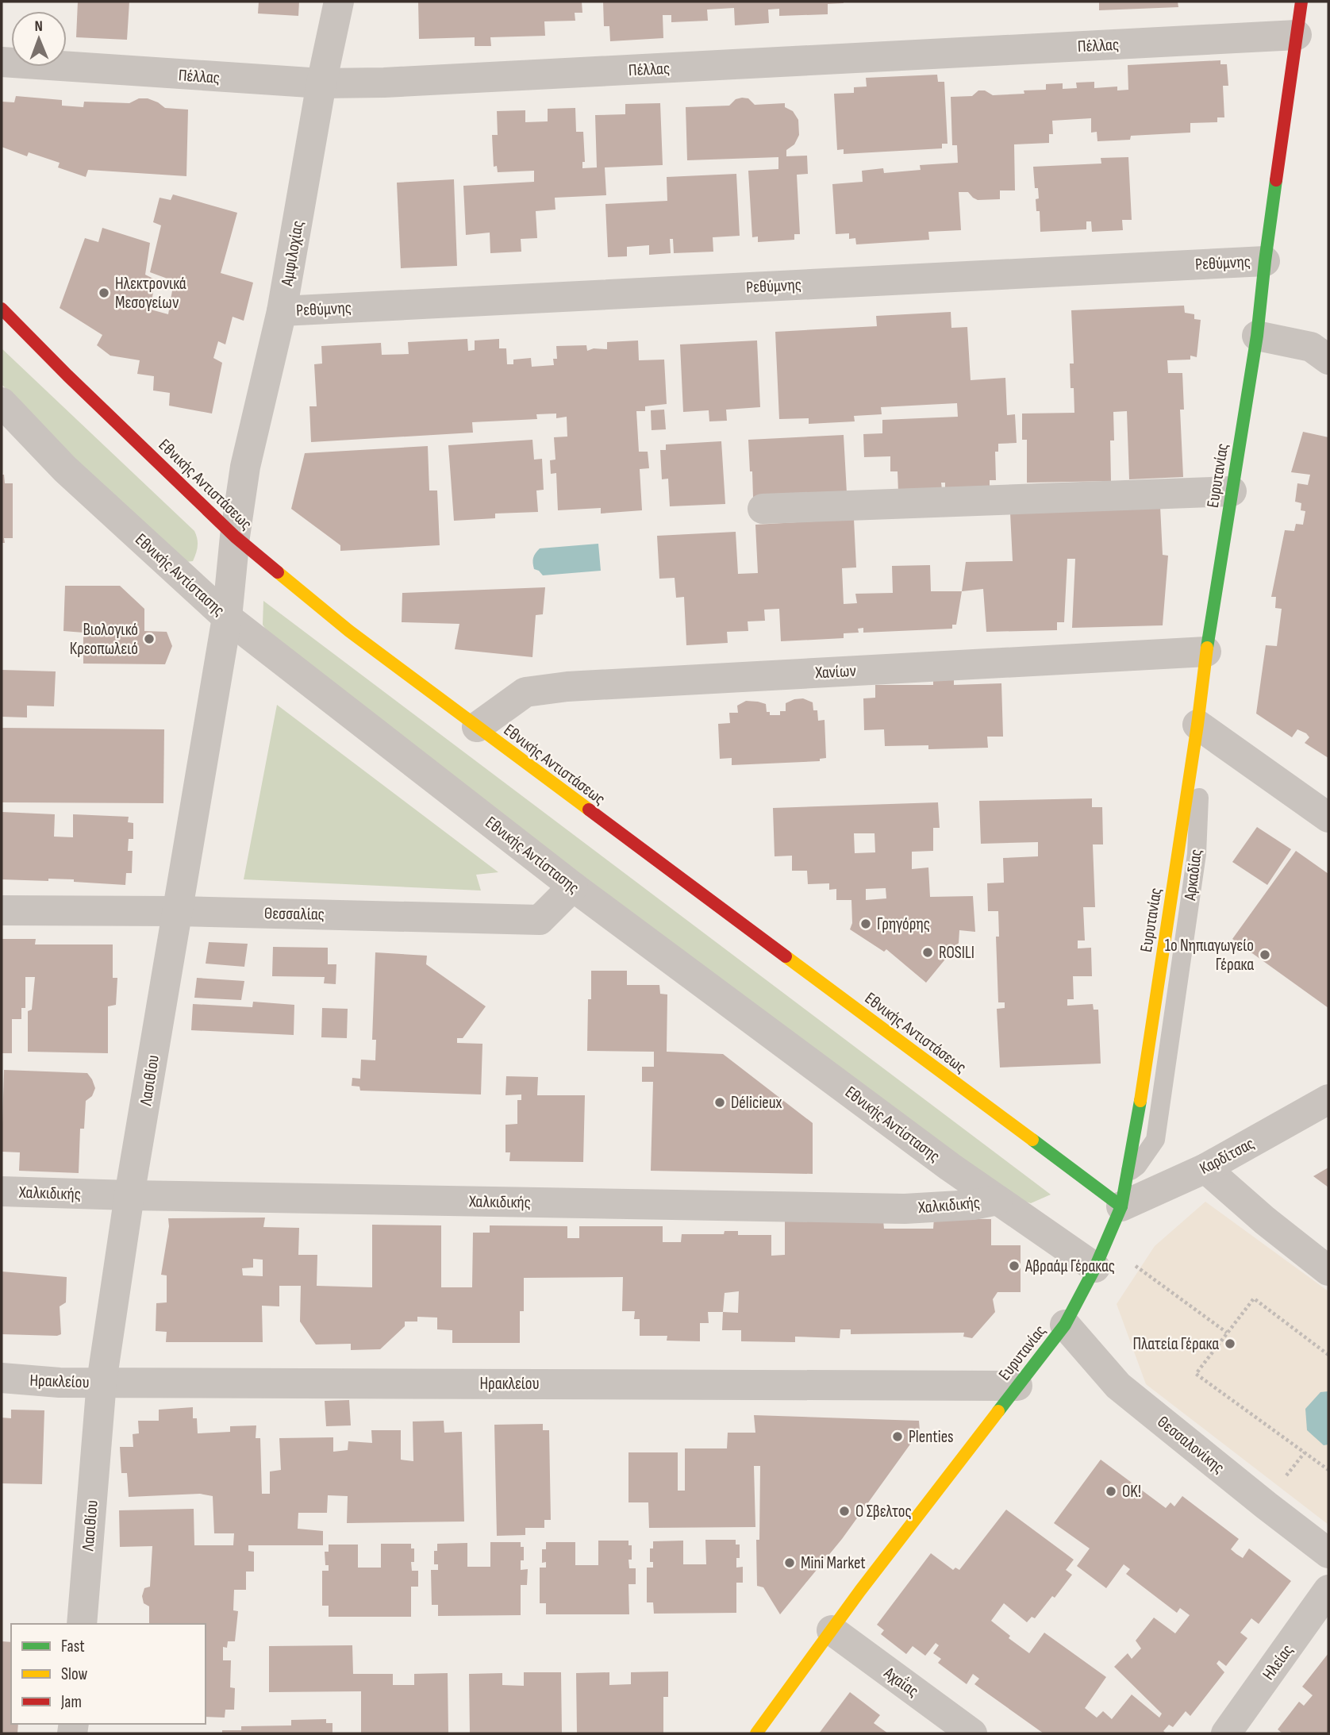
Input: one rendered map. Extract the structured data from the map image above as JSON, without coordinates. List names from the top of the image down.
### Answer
{
  "streets": {
    "street": [
      "Πέλλας",
      "Αμφιλοχίας",
      "Ρεθύμνης",
      "Ευρυτανίας",
      "Εθνικής Αντιστάσεως",
      "Εθνικής Αντίστασης",
      "Χανίων",
      "Θεσσαλίας",
      "Λασιθίου",
      "Καρδίτσας",
      "Χαλκιδικής",
      "Ηρακλείου",
      "Θεσσαλονίκης",
      "Ηλείας",
      "Αχαΐας"
    ],
    "lane": ["Αρκαδίας"]
  },
  "crossings": [
    ["Πέλλας", "Αμφιλοχίας"],
    ["Πέλλας", "Ευρυτανίας"],
    ["Αμφιλοχίας", "Ρεθύμνης"],
    ["Αμφιλοχίας", "Εθνικής Αντιστάσεως"],
    ["Αμφιλοχίας", "Λασιθίου"],
    ["Ρεθύμνης", "Ευρυτανίας"],
    ["Ευρυτανίας", "Εθνικής Αντιστάσεως"],
    ["Ευρυτανίας", "Εθνικής Αντίστασης"],
    ["Ευρυτανίας", "Χανίων"],
    ["Ευρυτανίας", "Αρκαδίας"],
    ["Ευρυτανίας", "Καρδίτσας"],
    ["Ευρυτανίας", "Ηρακλείου"],
    ["Ευρυτανίας", "Θεσσαλονίκης"],
    ["Ευρυτανίας", "Αχαΐας"],
    ["Εθνικής Αντιστάσεως", "Χανίων"],
    ["Εθνικής Αντιστάσεως", "Λασιθίου"],
    ["Εθνικής Αντιστάσεως", "Καρδίτσας"],
    ["Εθνικής Αντίστασης", "Θεσσαλίας"],
    ["Εθνικής Αντίστασης", "Λασιθίου"],
    ["Εθνικής Αντίστασης", "Χαλκιδικής"],
    ["Θεσσαλίας", "Λασιθίου"],
    ["Λασιθίου", "Χαλκιδικής"],
    ["Λασιθίου", "Ηρακλείου"]
  ],
  "places": [
    "Ηλεκτρονικά Μεσογείων",
    "Βιολογικό Κρεοπωλειό",
    "Γρηγόρης",
    "ROSILI",
    "1ο Νηπιαγωγείο Γέρακα",
    "Délicieux",
    "Αβραάμ Γέρακας",
    "Πλατεία Γέρακα",
    "Plenties",
    "OK!",
    "Ο Σβελτος",
    "Mini Market"
  ],
  "legend": ["Fast", "Slow", "Jam"],
  "north": "top"
}
